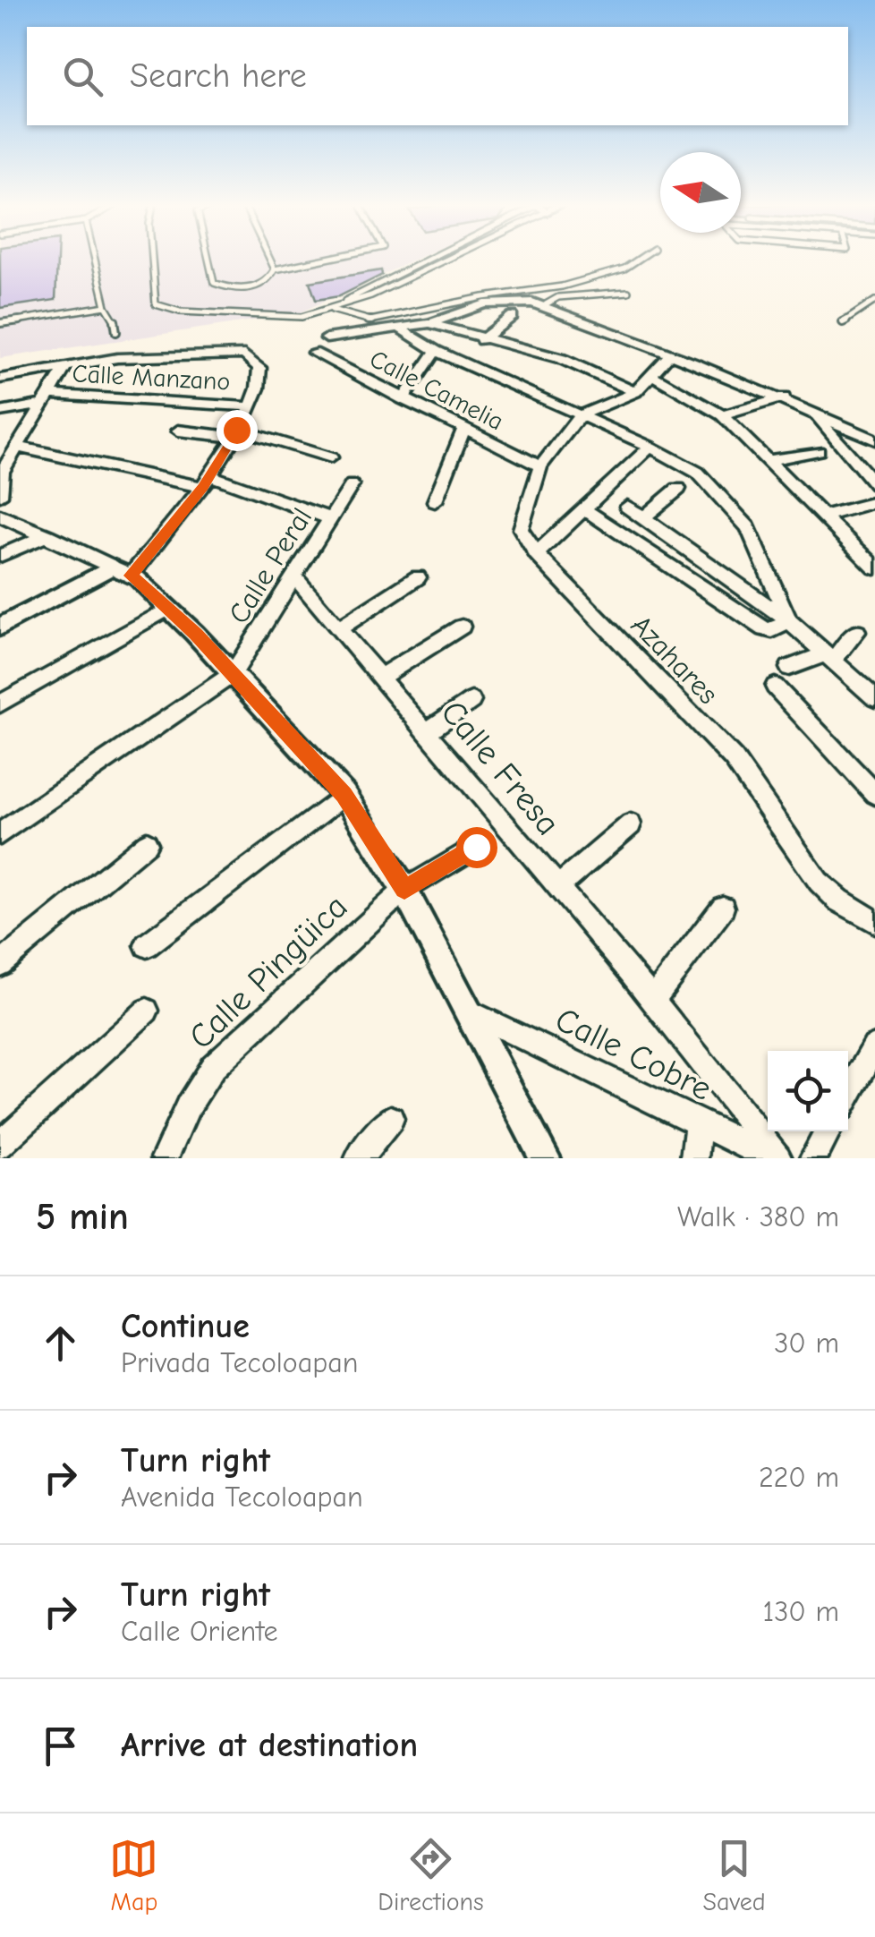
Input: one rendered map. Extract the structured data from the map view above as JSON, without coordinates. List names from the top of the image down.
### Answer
{
  "streets": {
    "street": [
      "Calle Manzano",
      "Calle Camelia",
      "Calle Peral",
      "Azahares",
      "Calle Fresa",
      "Calle Pingüica",
      "Calle Cobre"
    ]
  },
  "crossings": [
    ["Calle Camelia", "Azahares"],
    ["Calle Peral", "Calle Fresa"],
    ["Calle Fresa", "Calle Cobre"]
  ],
  "north": "left",
  "page": {
    "search": "Search here",
    "heading": ["5 min", "Walk · 380 m"],
    "list": [
      ["Continue", "Privada Tecoloapan", "30 m"],
      ["Turn right", "Avenida Tecoloapan", "220 m"],
      ["Turn right", "Calle Oriente", "130 m"],
      "Arrive at destination"
    ],
    "nav": ["Map", "Directions", "Saved"]
  }
}
